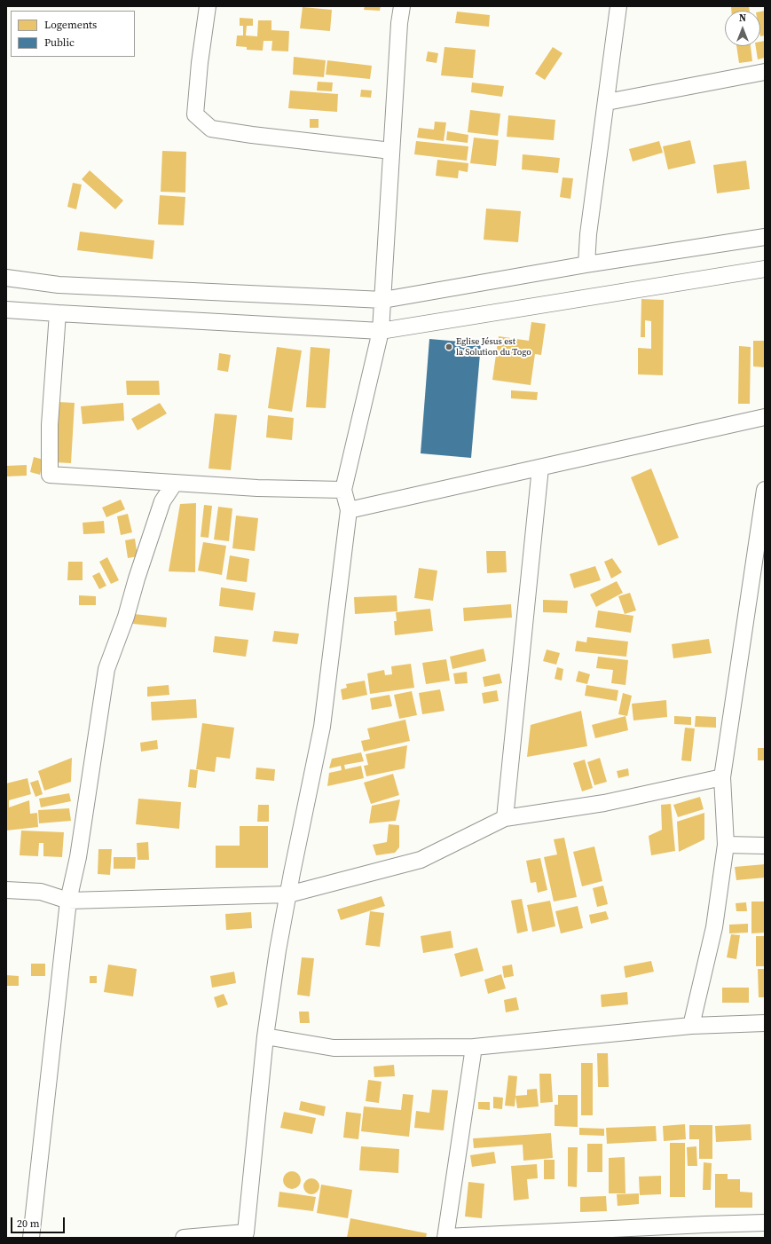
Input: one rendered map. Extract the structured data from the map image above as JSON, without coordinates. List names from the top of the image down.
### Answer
{
  "places": ["Eglise Jésus est la Solution du Togo"],
  "legend": ["Logements", "Public"],
  "scale_bar": "20 m",
  "north": "top"
}
